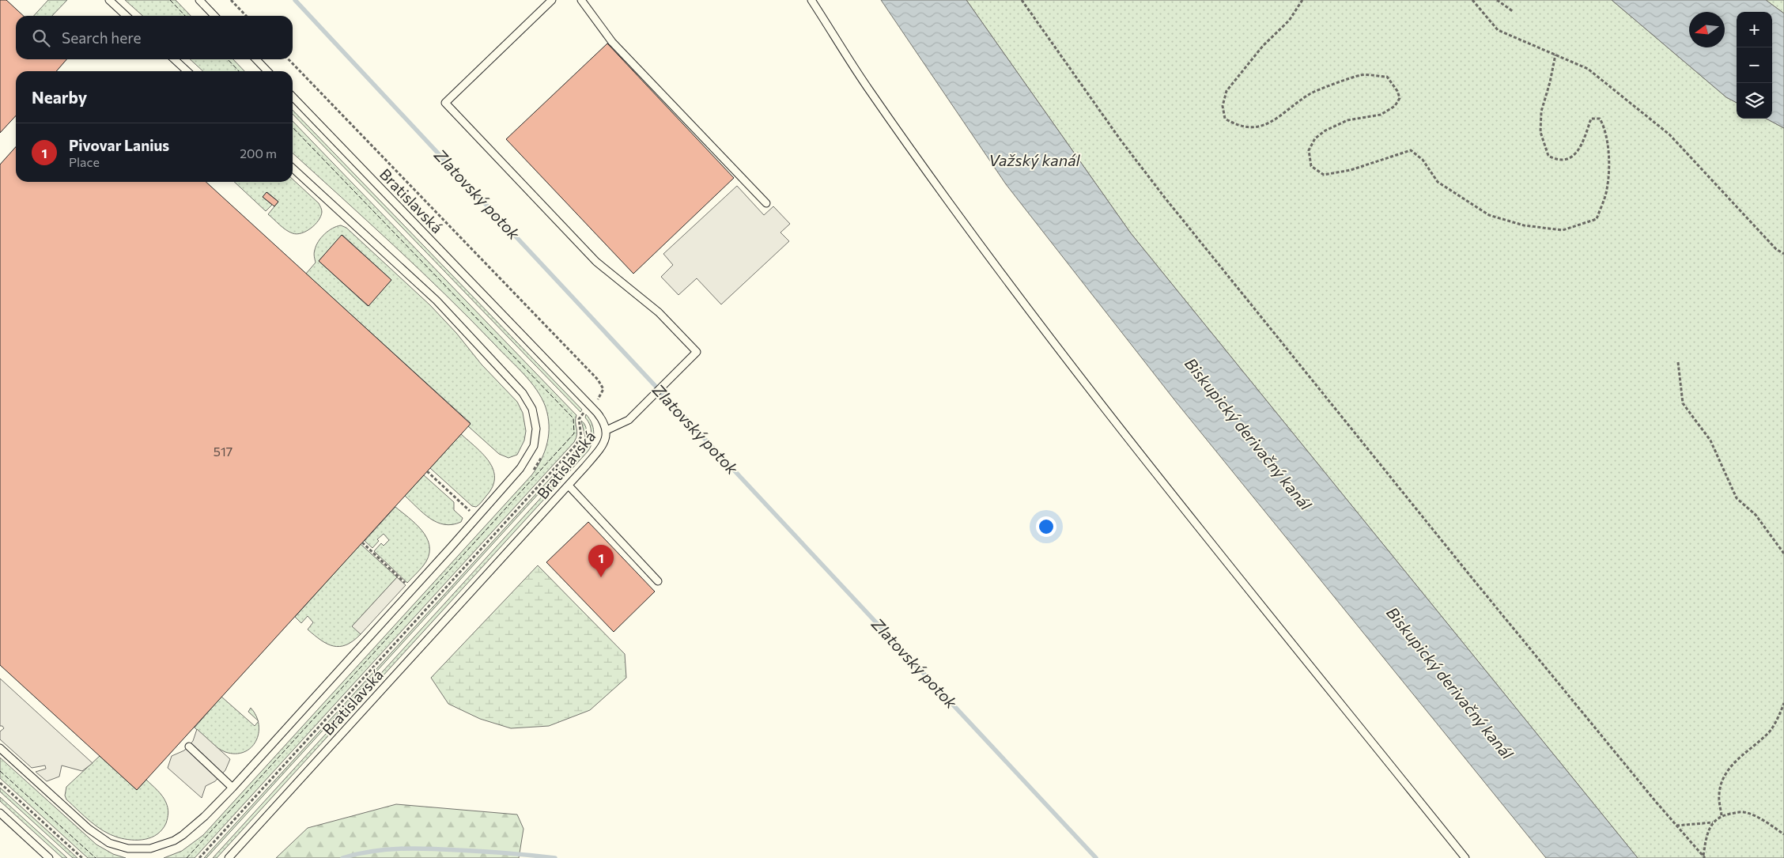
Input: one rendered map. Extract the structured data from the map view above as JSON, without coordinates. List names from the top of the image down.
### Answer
{
  "streets": {
    "lane": ["Bratislavská"]
  },
  "water": ["Važský kanál", "Zlatovský potok", "Biskupický derivačný kanál"],
  "house_numbers": ["517"],
  "north": "left",
  "page": {
    "map_buttons": ["+", "−"],
    "search": "Search here",
    "heading": "Nearby",
    "list": [
      {
        "mark": "1",
        "name": "Pivovar Lanius",
        "note": "Place",
        "value": "200 m"
      }
    ],
    "pins": "1"
  }
}
